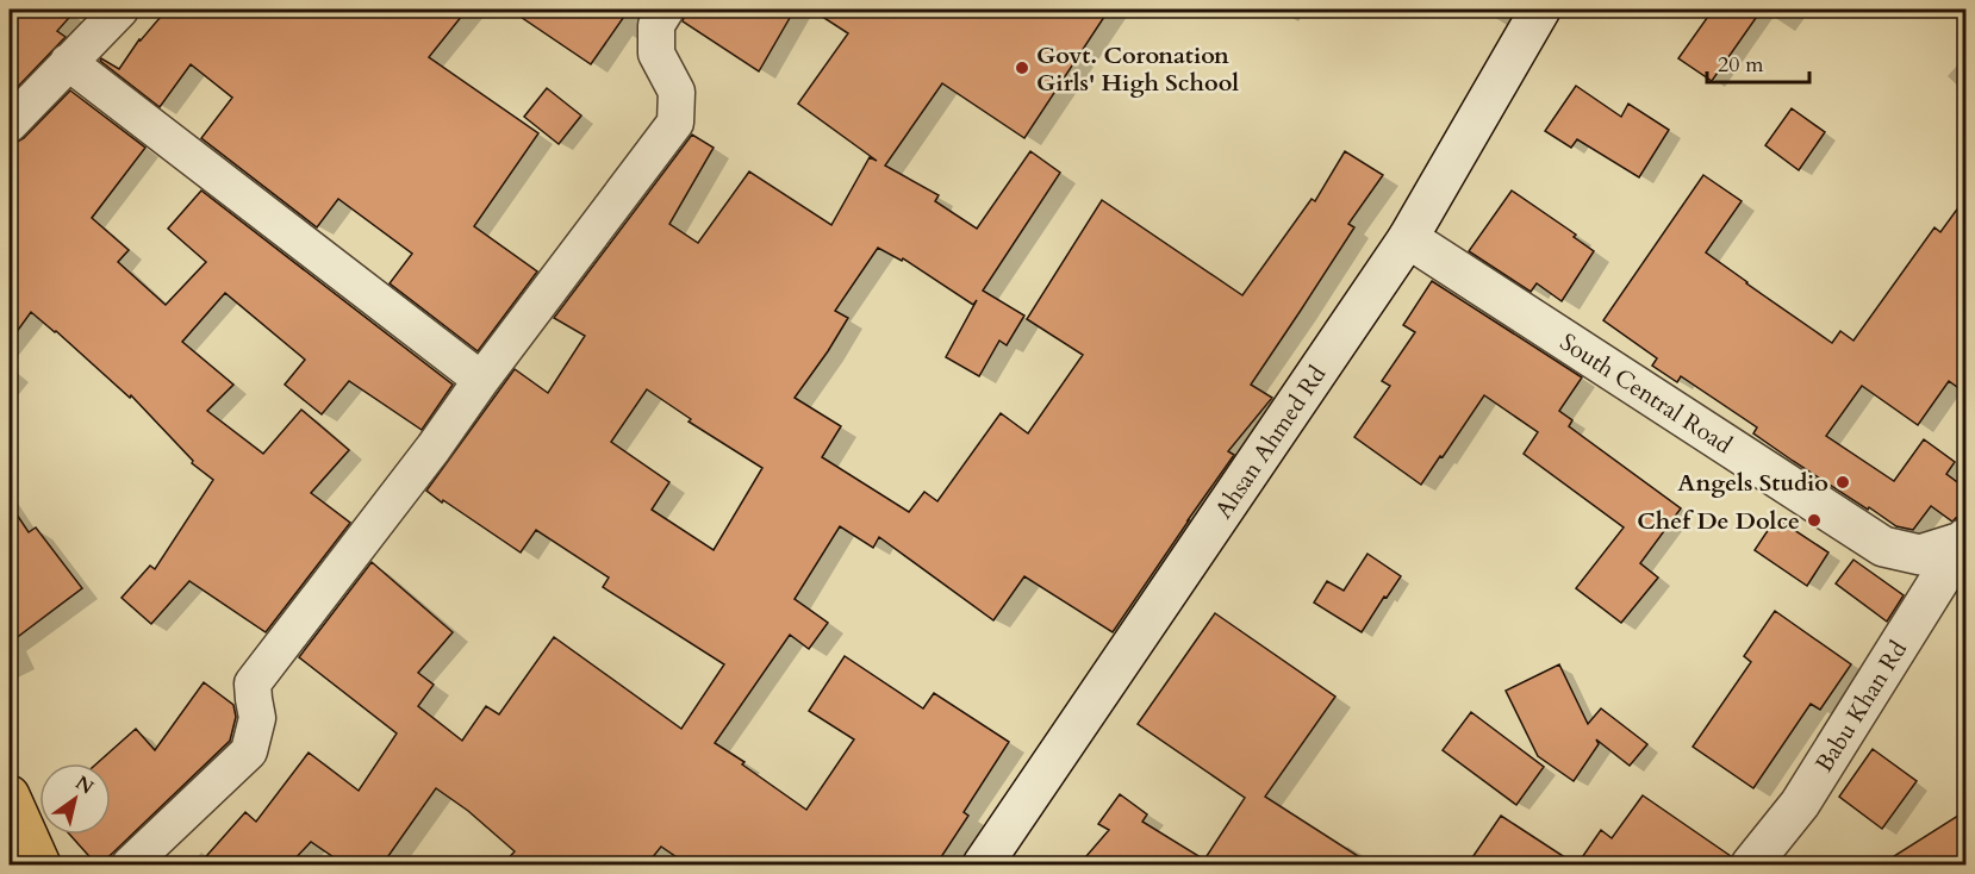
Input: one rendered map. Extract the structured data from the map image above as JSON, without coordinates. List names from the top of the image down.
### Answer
{
  "streets": {
    "street": ["South Central Road", "Ahsan Ahmed Rd", "Babu Khan Rd"]
  },
  "crossings": [
    ["South Central Road", "Ahsan Ahmed Rd"],
    ["South Central Road", "Babu Khan Rd"]
  ],
  "places": ["Govt. Coronation Girls' High School", "Angels Studio", "Chef De Dolce"],
  "scale_bar": "20 m",
  "north": "top right"
}
